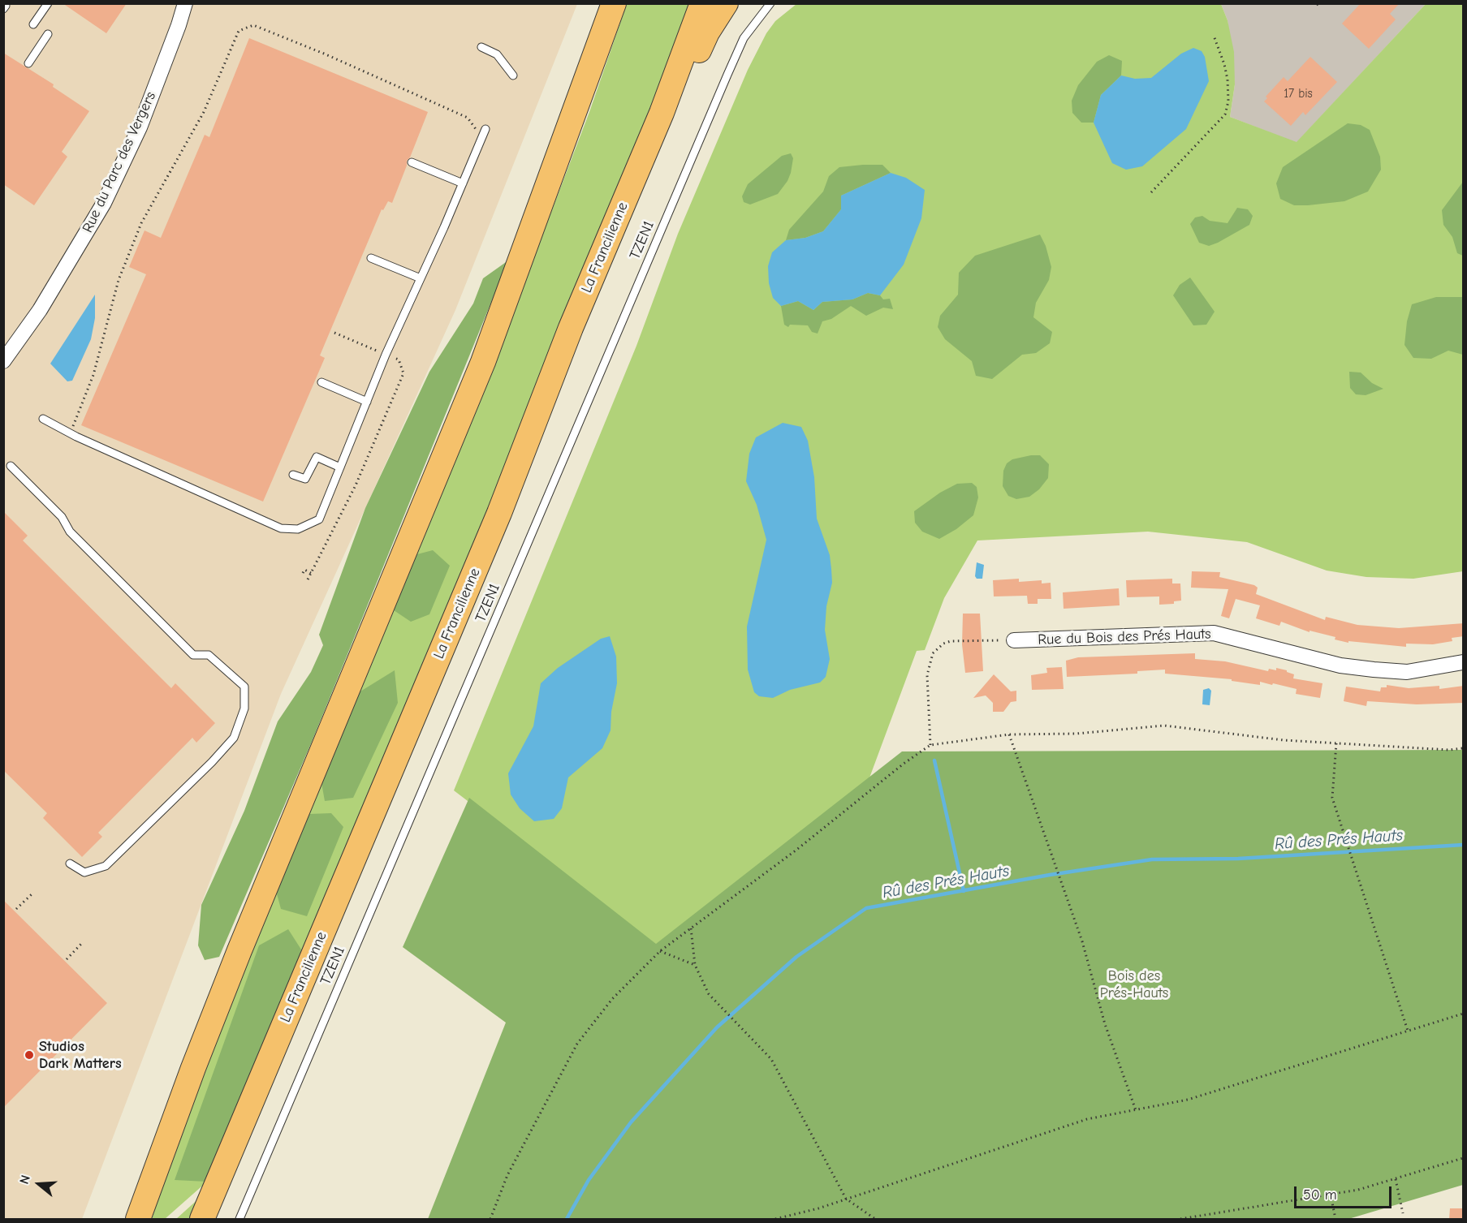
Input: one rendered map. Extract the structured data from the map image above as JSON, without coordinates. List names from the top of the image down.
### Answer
{
  "streets": {
    "highway": ["La Francilienne"],
    "street": ["Rue du Parc des Vergers", "Rue du Bois des Prés Hauts"],
    "lane": ["TZEN1"]
  },
  "water": ["Rû des Prés Hauts"],
  "parks": ["Bois des Prés-Hauts"],
  "places": ["Studios Dark Matters"],
  "house_numbers": ["17 bis"],
  "scale_bar": "50 m",
  "north": "left"
}
